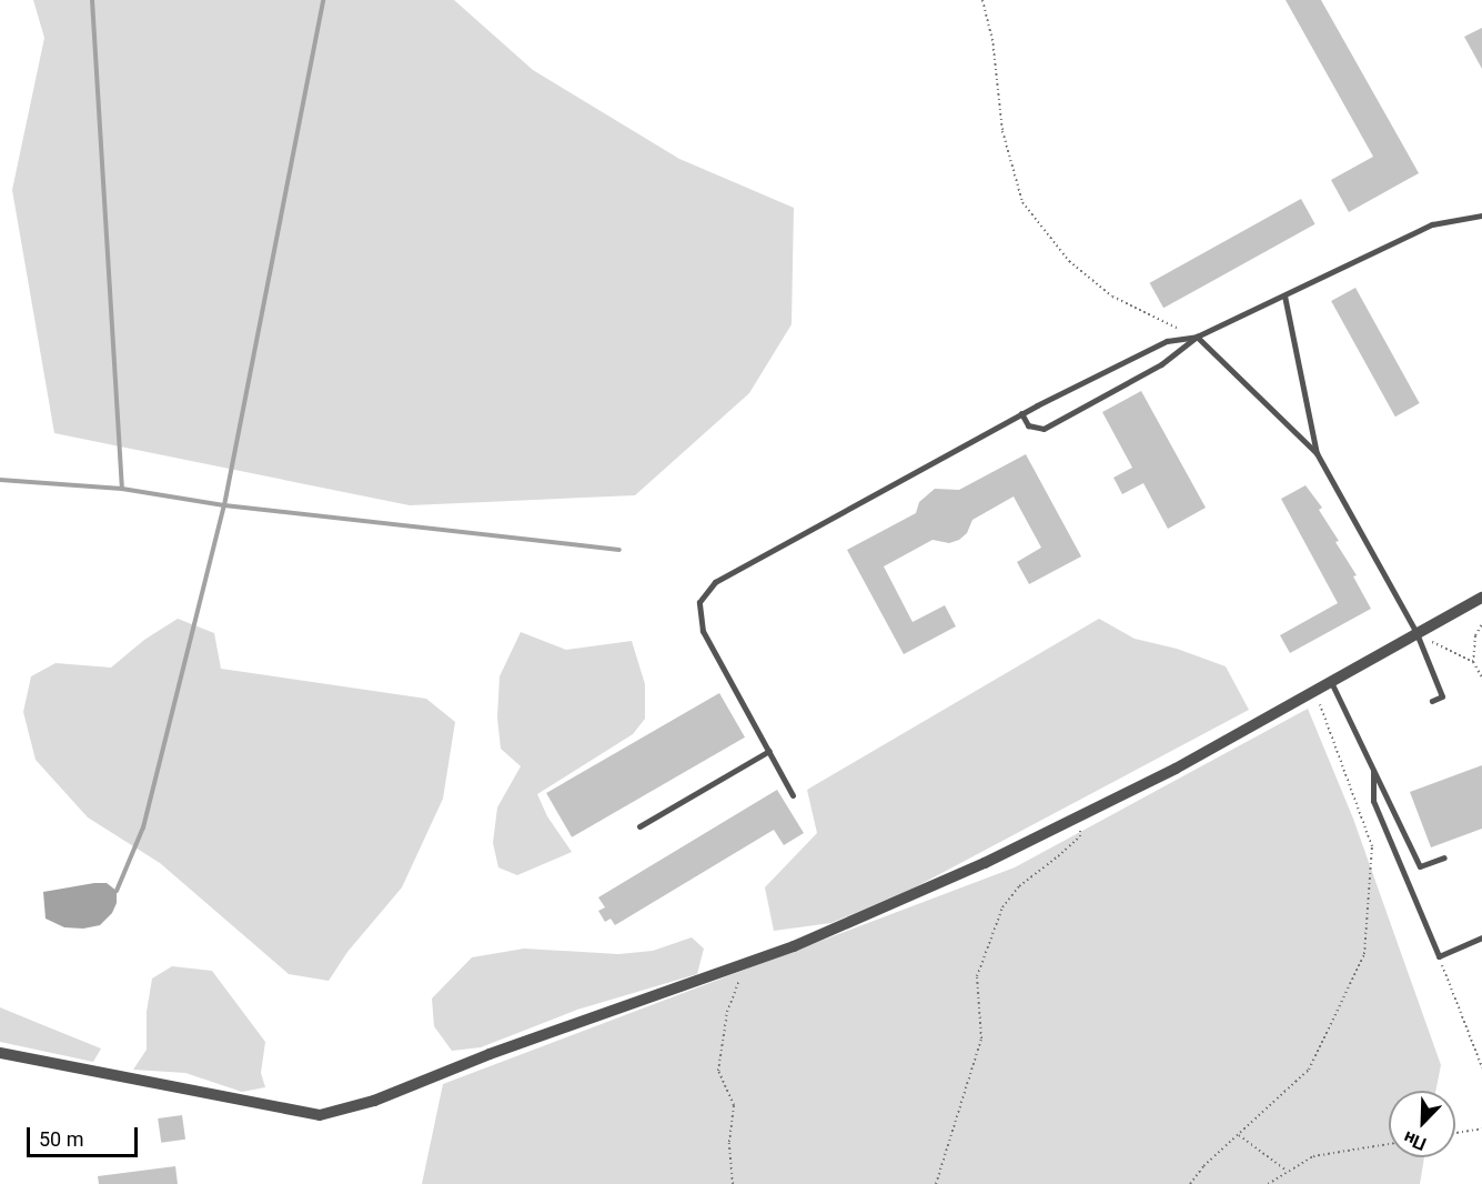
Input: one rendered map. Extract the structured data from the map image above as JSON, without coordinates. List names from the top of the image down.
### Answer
{
  "scale_bar": "50 m",
  "north": "bottom left"
}
